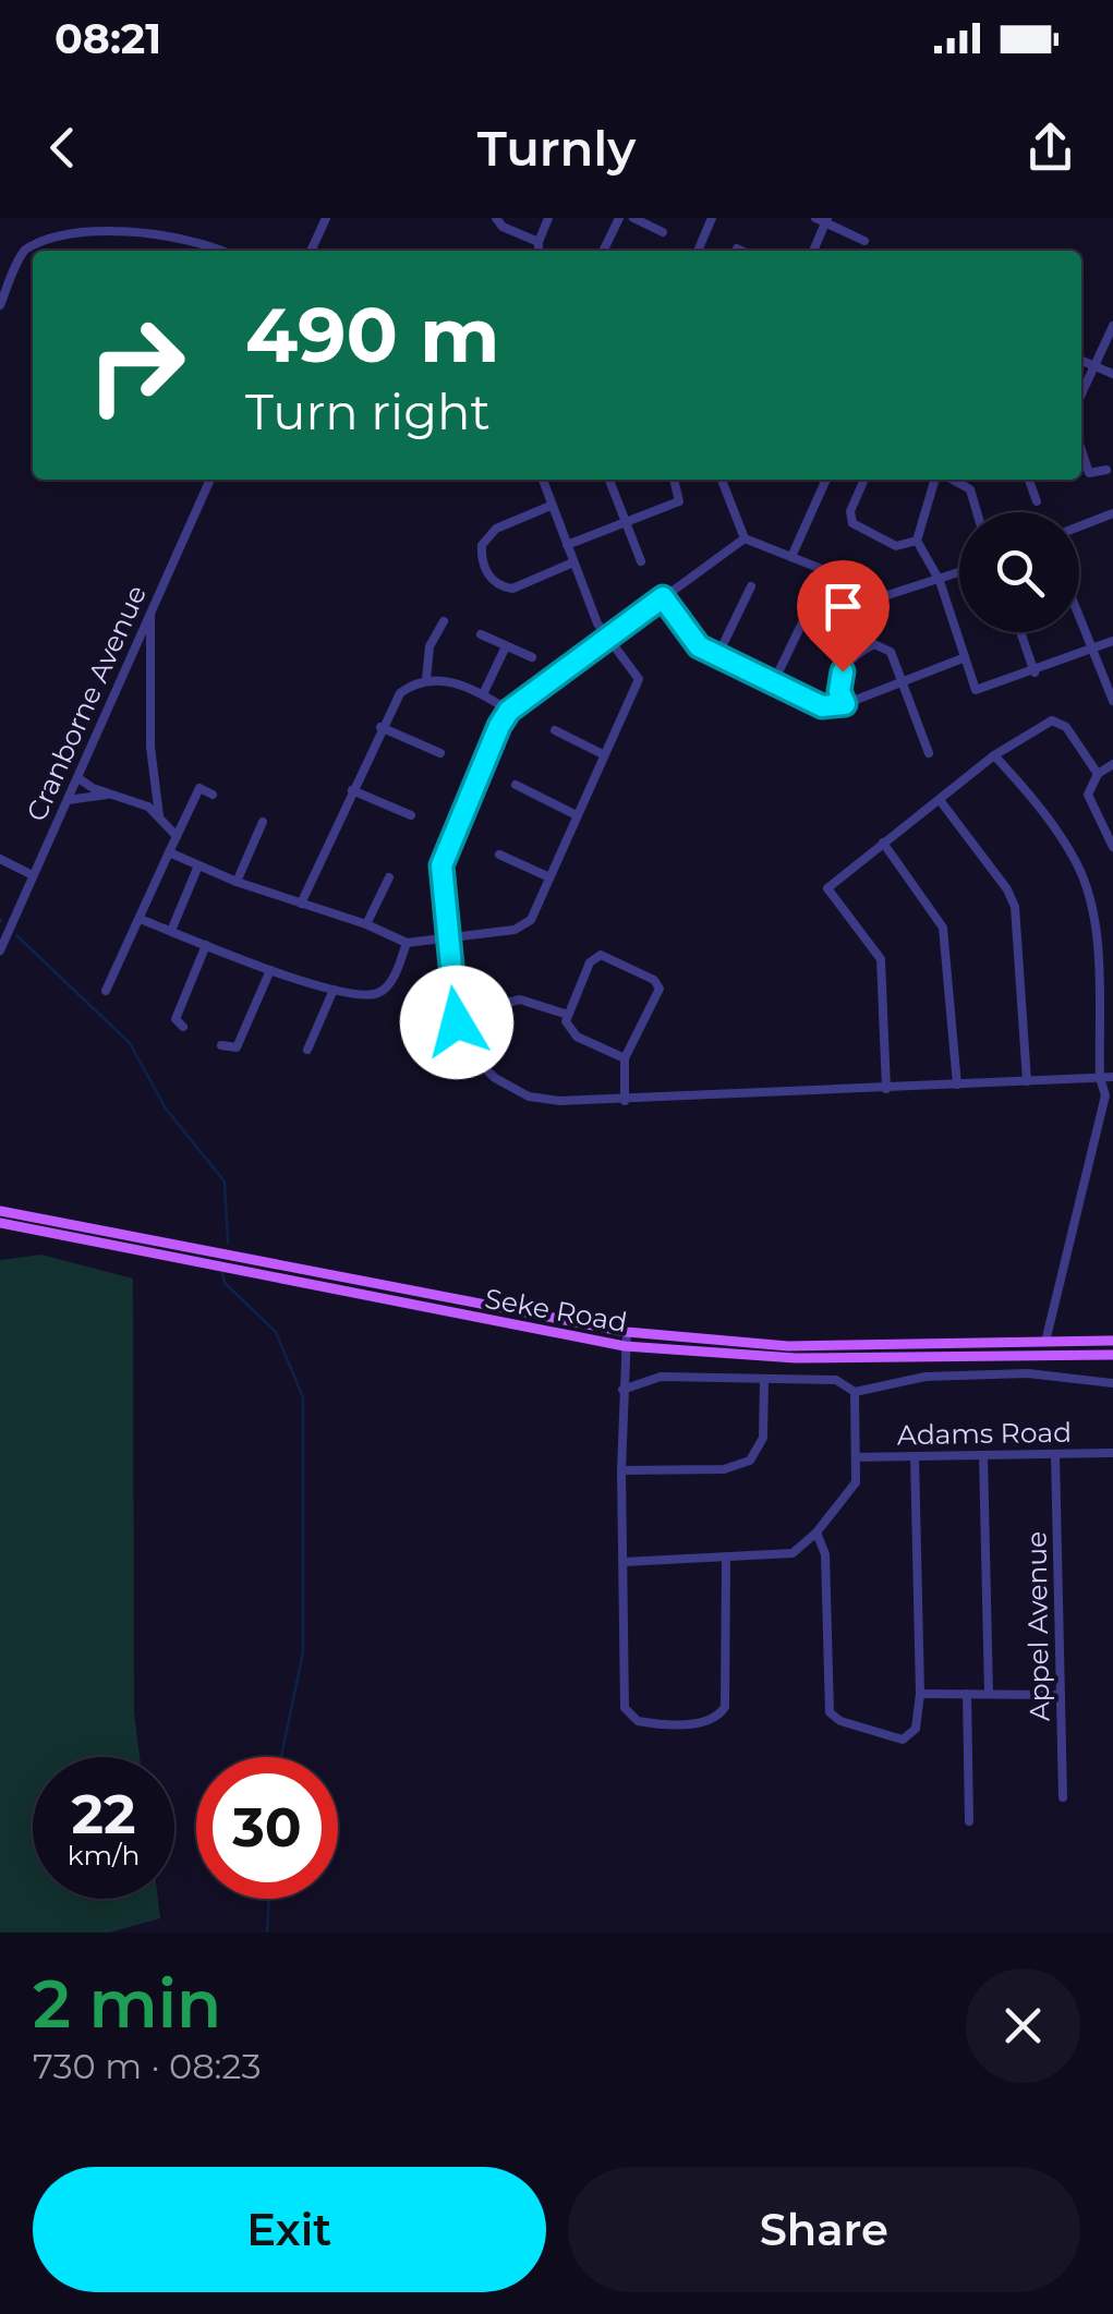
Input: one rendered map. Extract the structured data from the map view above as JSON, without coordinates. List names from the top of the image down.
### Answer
{
  "streets": {
    "main road": ["Seke Road"],
    "street": ["Cranborne Avenue", "Adams Road", "Appel Avenue"]
  },
  "crossings": [
    ["Adams Road", "Appel Avenue"]
  ],
  "page": {
    "status": "08:21",
    "header": "Turnly",
    "turn": ["490 m", "Turn right"],
    "speed": "22 km/h",
    "limit": "30",
    "heading": ["2 min", "730 m · 08:23"],
    "buttons": ["Exit", "Share"]
  }
}
